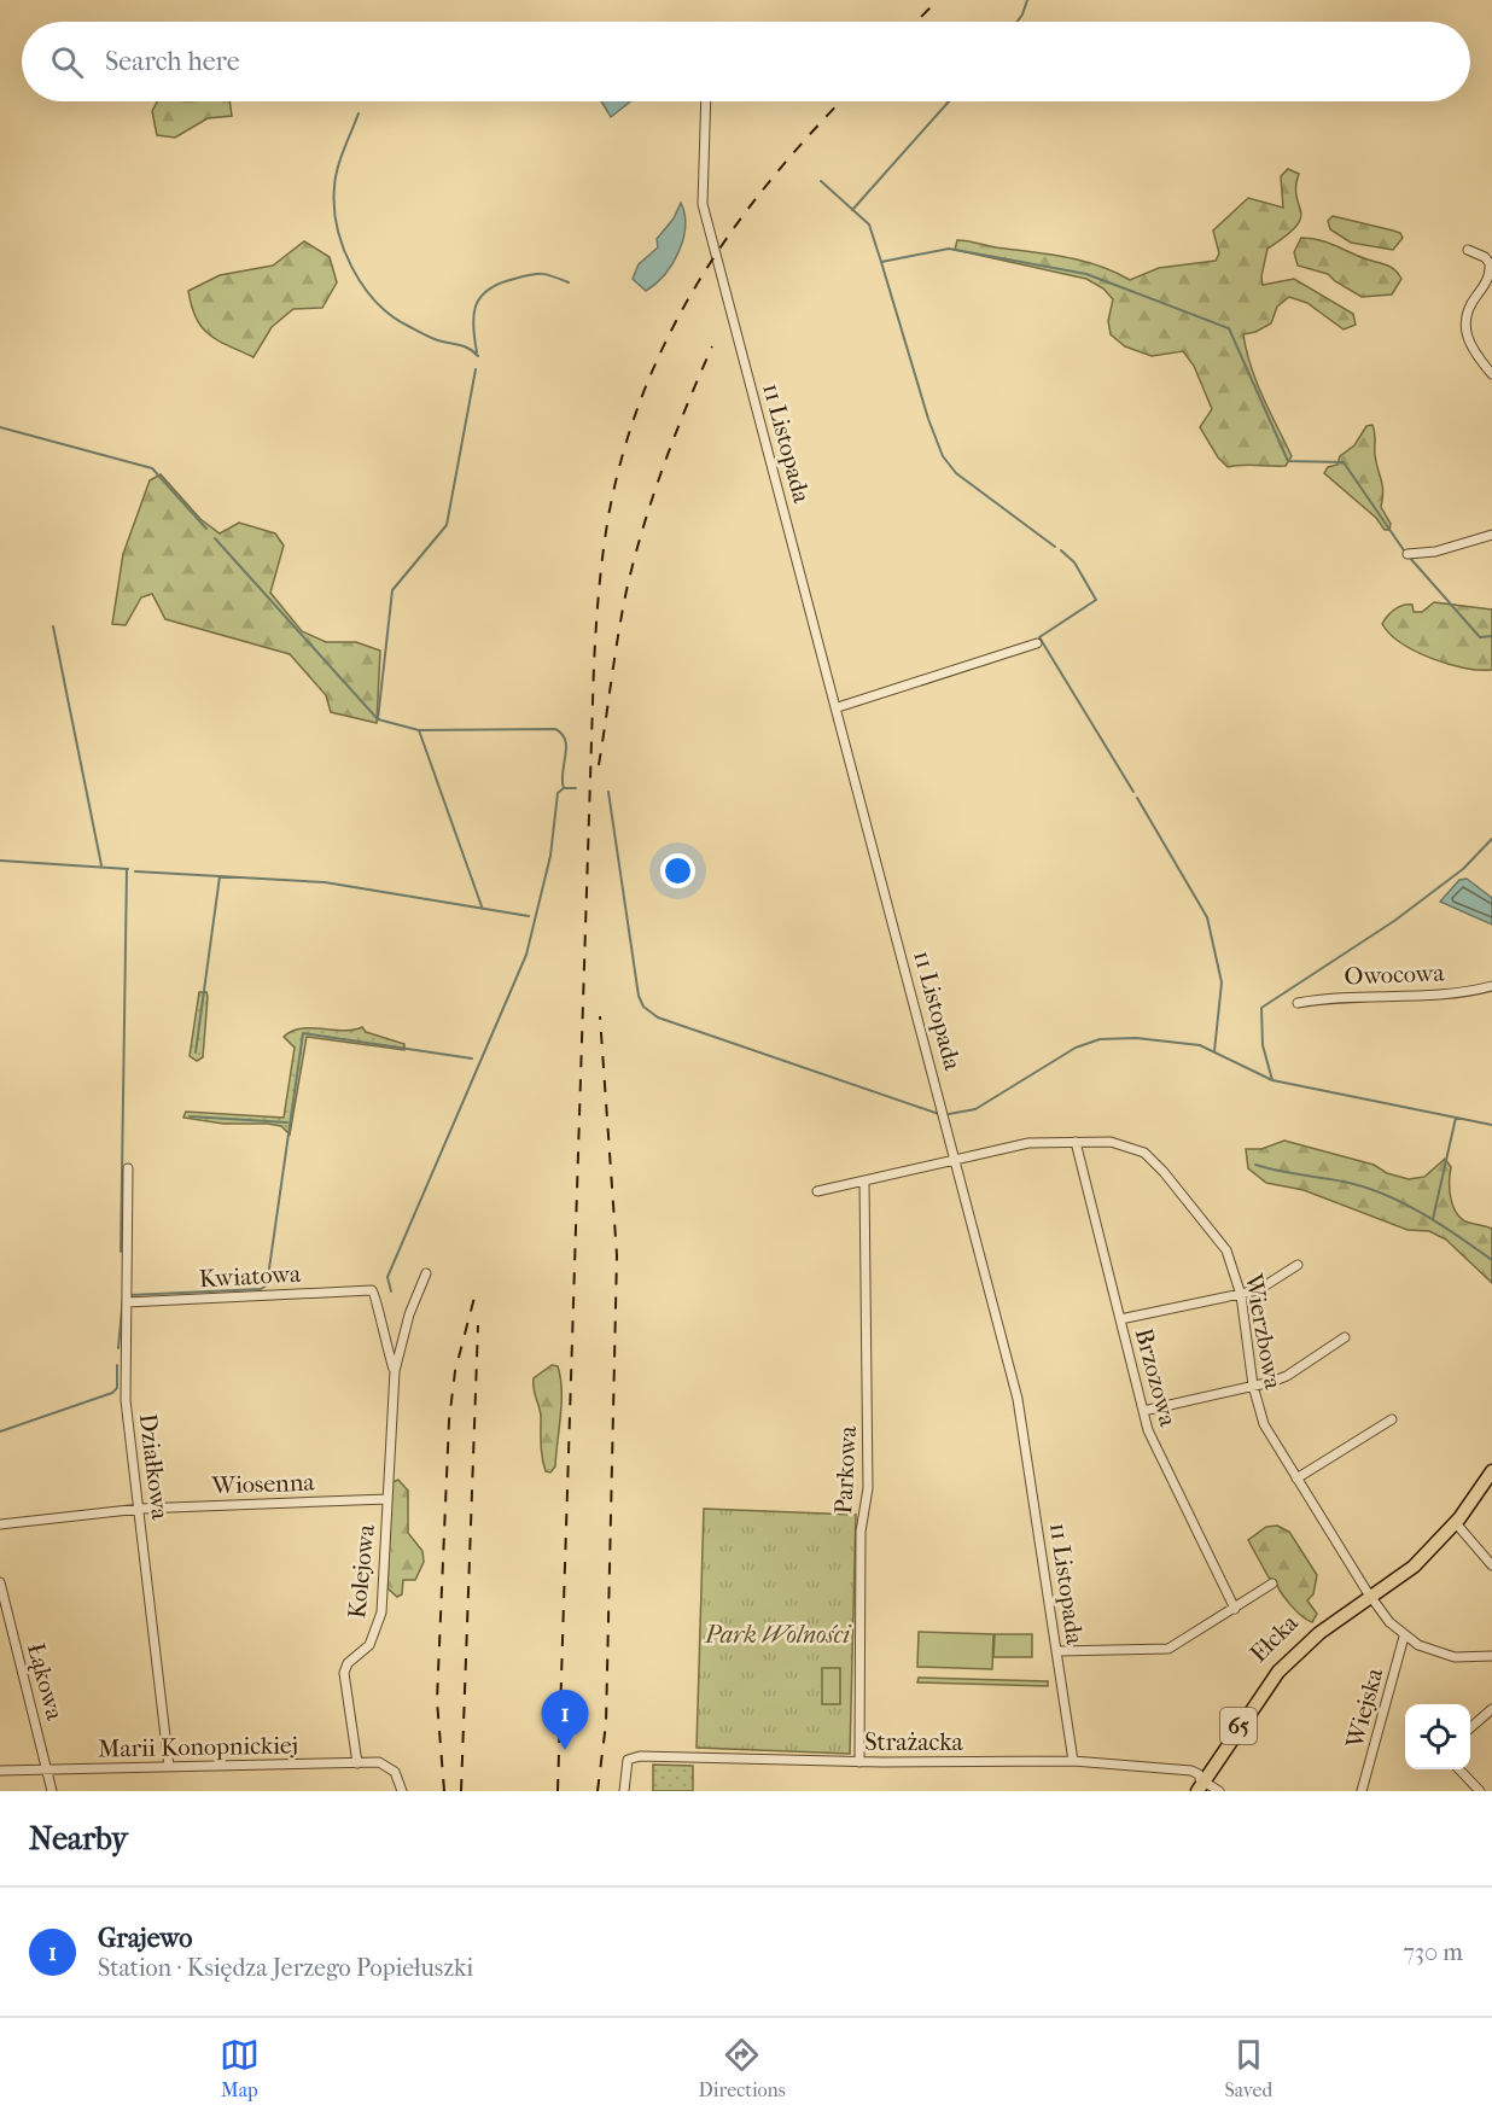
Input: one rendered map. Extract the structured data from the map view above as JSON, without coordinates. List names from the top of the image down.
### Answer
{
  "streets": {
    "main road": ["Ełcka", "65"],
    "street": [
      "11 Listopada",
      "Owocowa",
      "Kwiatowa",
      "Wierzbowa",
      "Brzozowa",
      "Działkowa",
      "Parkowa",
      "Wiosenna",
      "Kolejowa",
      "Łąkowa",
      "Wiejska",
      "Strażacka",
      "Marii Konopnickiej"
    ]
  },
  "crossings": [
    ["11 Listopada", "Wierzbowa"],
    ["11 Listopada", "Strażacka"],
    ["Kwiatowa", "Działkowa"],
    ["Kwiatowa", "Kolejowa"],
    ["Wierzbowa", "Brzozowa"],
    ["Wierzbowa", "Parkowa"],
    ["Wierzbowa", "Ełcka"],
    ["Wierzbowa", "Wiejska"],
    ["Działkowa", "Wiosenna"],
    ["Działkowa", "Marii Konopnickiej"],
    ["Parkowa", "Strażacka"],
    ["Wiosenna", "Kolejowa"],
    ["Kolejowa", "Marii Konopnickiej"],
    ["Ełcka", "Strażacka"],
    ["Łąkowa", "Marii Konopnickiej"]
  ],
  "parks": ["Park Wolności"],
  "page": {
    "search": "Search here",
    "pins": "1",
    "heading": "Nearby",
    "list": [
      {
        "mark": "1",
        "name": "Grajewo",
        "note": "Station · Księdza Jerzego Popiełuszki",
        "value": "730 m"
      }
    ],
    "nav": ["Map", "Directions", "Saved"]
  }
}
